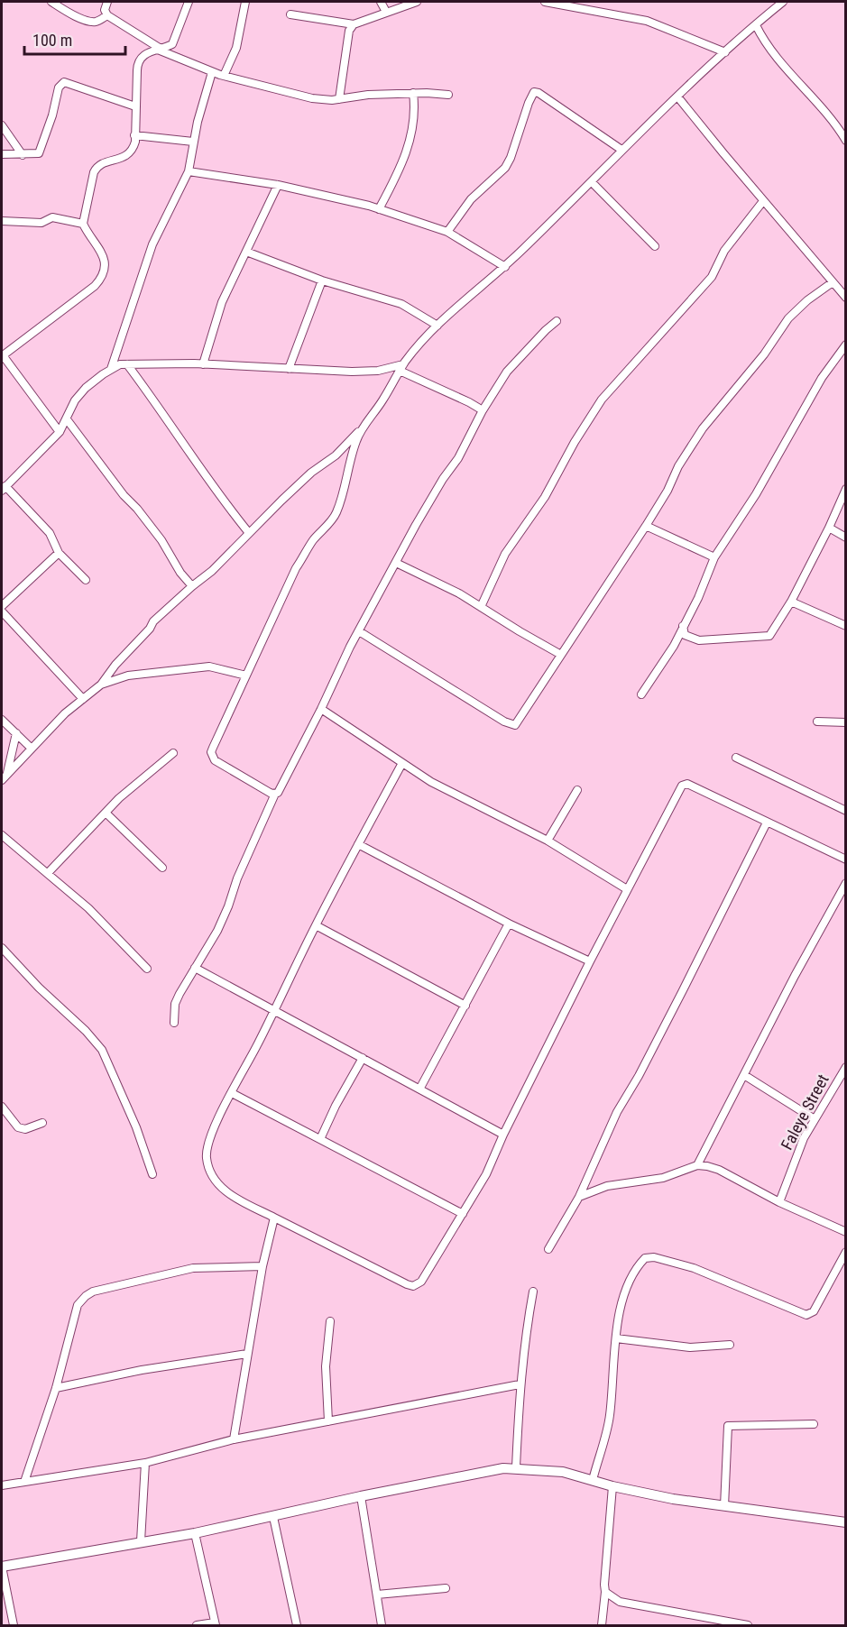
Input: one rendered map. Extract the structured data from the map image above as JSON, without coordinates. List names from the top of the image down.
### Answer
{
  "streets": {
    "street": ["Faleye Street"]
  },
  "scale_bar": "100 m"
}
